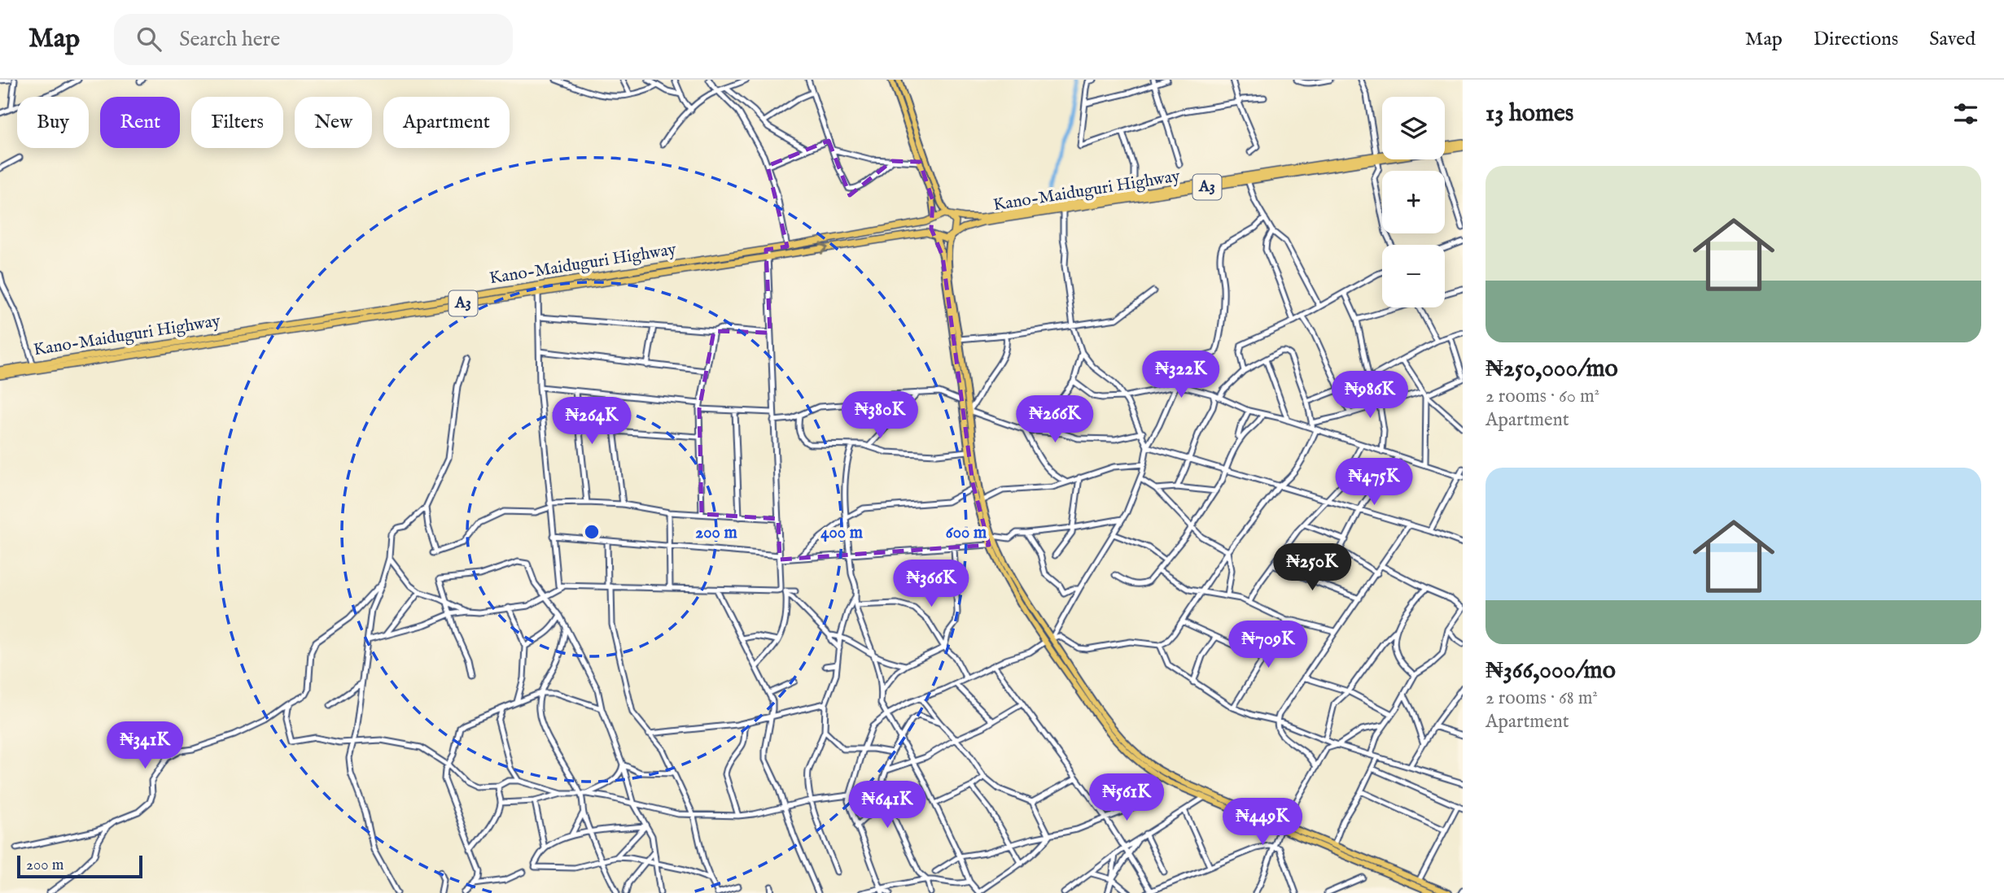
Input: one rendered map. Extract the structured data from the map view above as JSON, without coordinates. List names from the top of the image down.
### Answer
{
  "streets": {
    "highway": ["A3", "Kano-Maiduguri Highway"]
  },
  "crossings": [
    ["A3", "Kano-Maiduguri Highway"]
  ],
  "scale_bar": "200 m",
  "page": {
    "header": "Map",
    "search": "Search here",
    "nav": ["Map", "Directions", "Saved"],
    "heading": "13 homes",
    "map_buttons": ["+", "−"],
    "chip": [
      "Buy",
      "Rent",
      "Filters",
      "New",
      "Apartment"
    ],
    "list": [
      {
        "name": "₦250,000/mo",
        "note": "2 rooms · 60 m² · Apartment"
      },
      {
        "name": "₦366,000/mo",
        "note": "2 rooms · 68 m² · Apartment"
      }
    ],
    "price": [
      "₦322K",
      "₦986K",
      "₦380K",
      "₦266K",
      "₦264K",
      "₦475K",
      "₦250K",
      "₦366K",
      "₦709K",
      "₦341K",
      "₦561K",
      "₦641K",
      "₦449K"
    ],
    "scale": "200 m"
  },
  "rings": ["200 m", "400 m", "600 m"]
}
